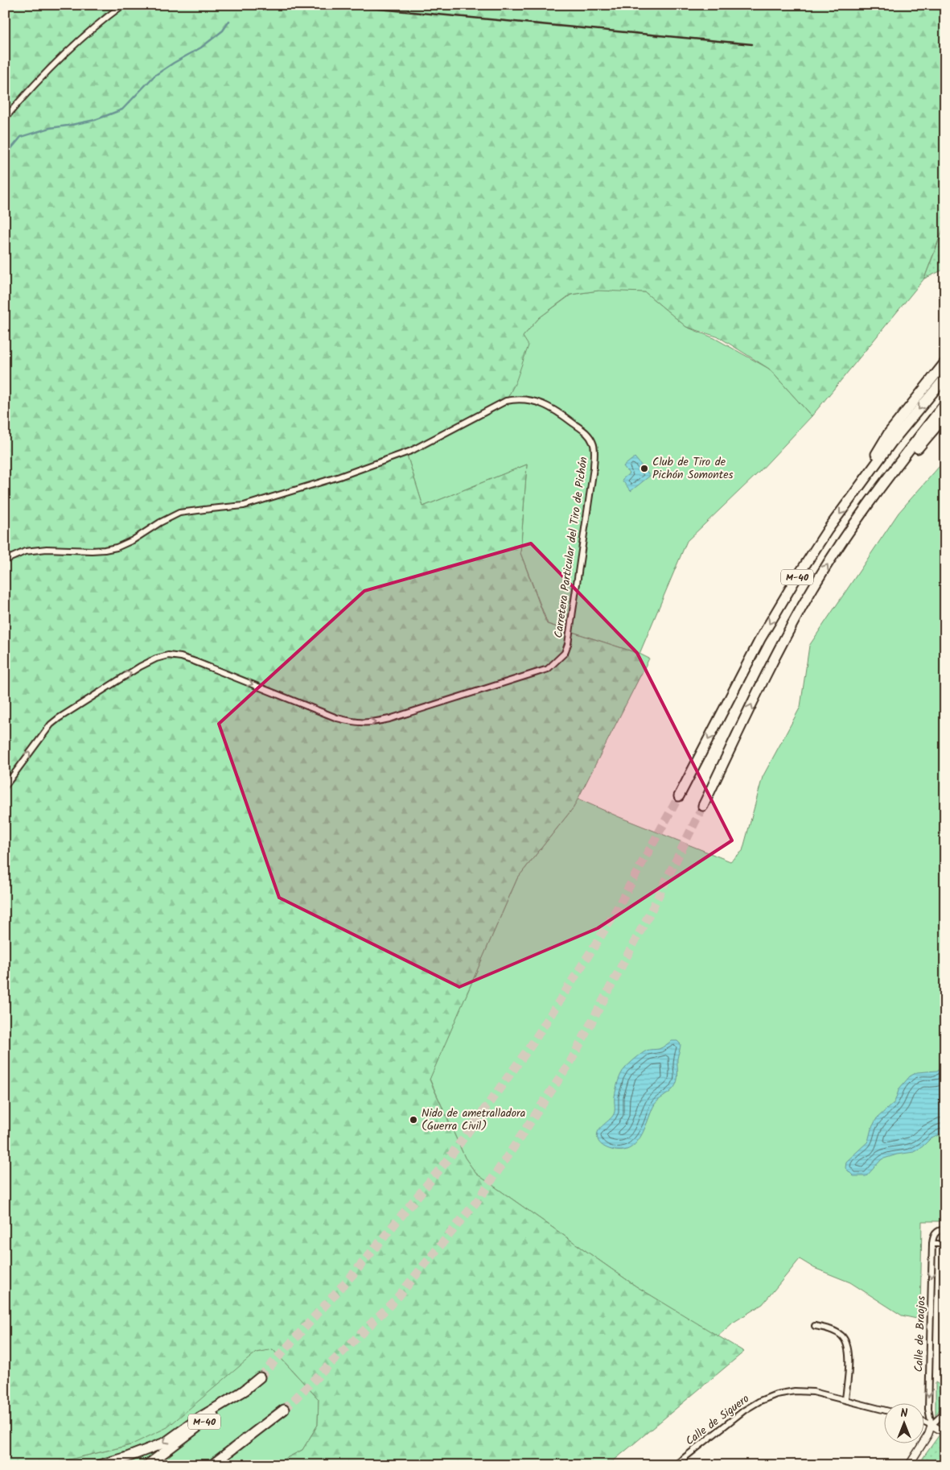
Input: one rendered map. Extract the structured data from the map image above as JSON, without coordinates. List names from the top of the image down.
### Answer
{
  "streets": {
    "highway": ["M-40"],
    "street": ["Carretera Particular del Tiro de Pichón", "Calle de Braojos", "Calle de Siguero"]
  },
  "one_way": ["Calle de Braojos"],
  "places": ["Club de Tiro de Pichón Somontes", "Nido de ametralladora (Guerra Civil)"],
  "north": "top"
}
